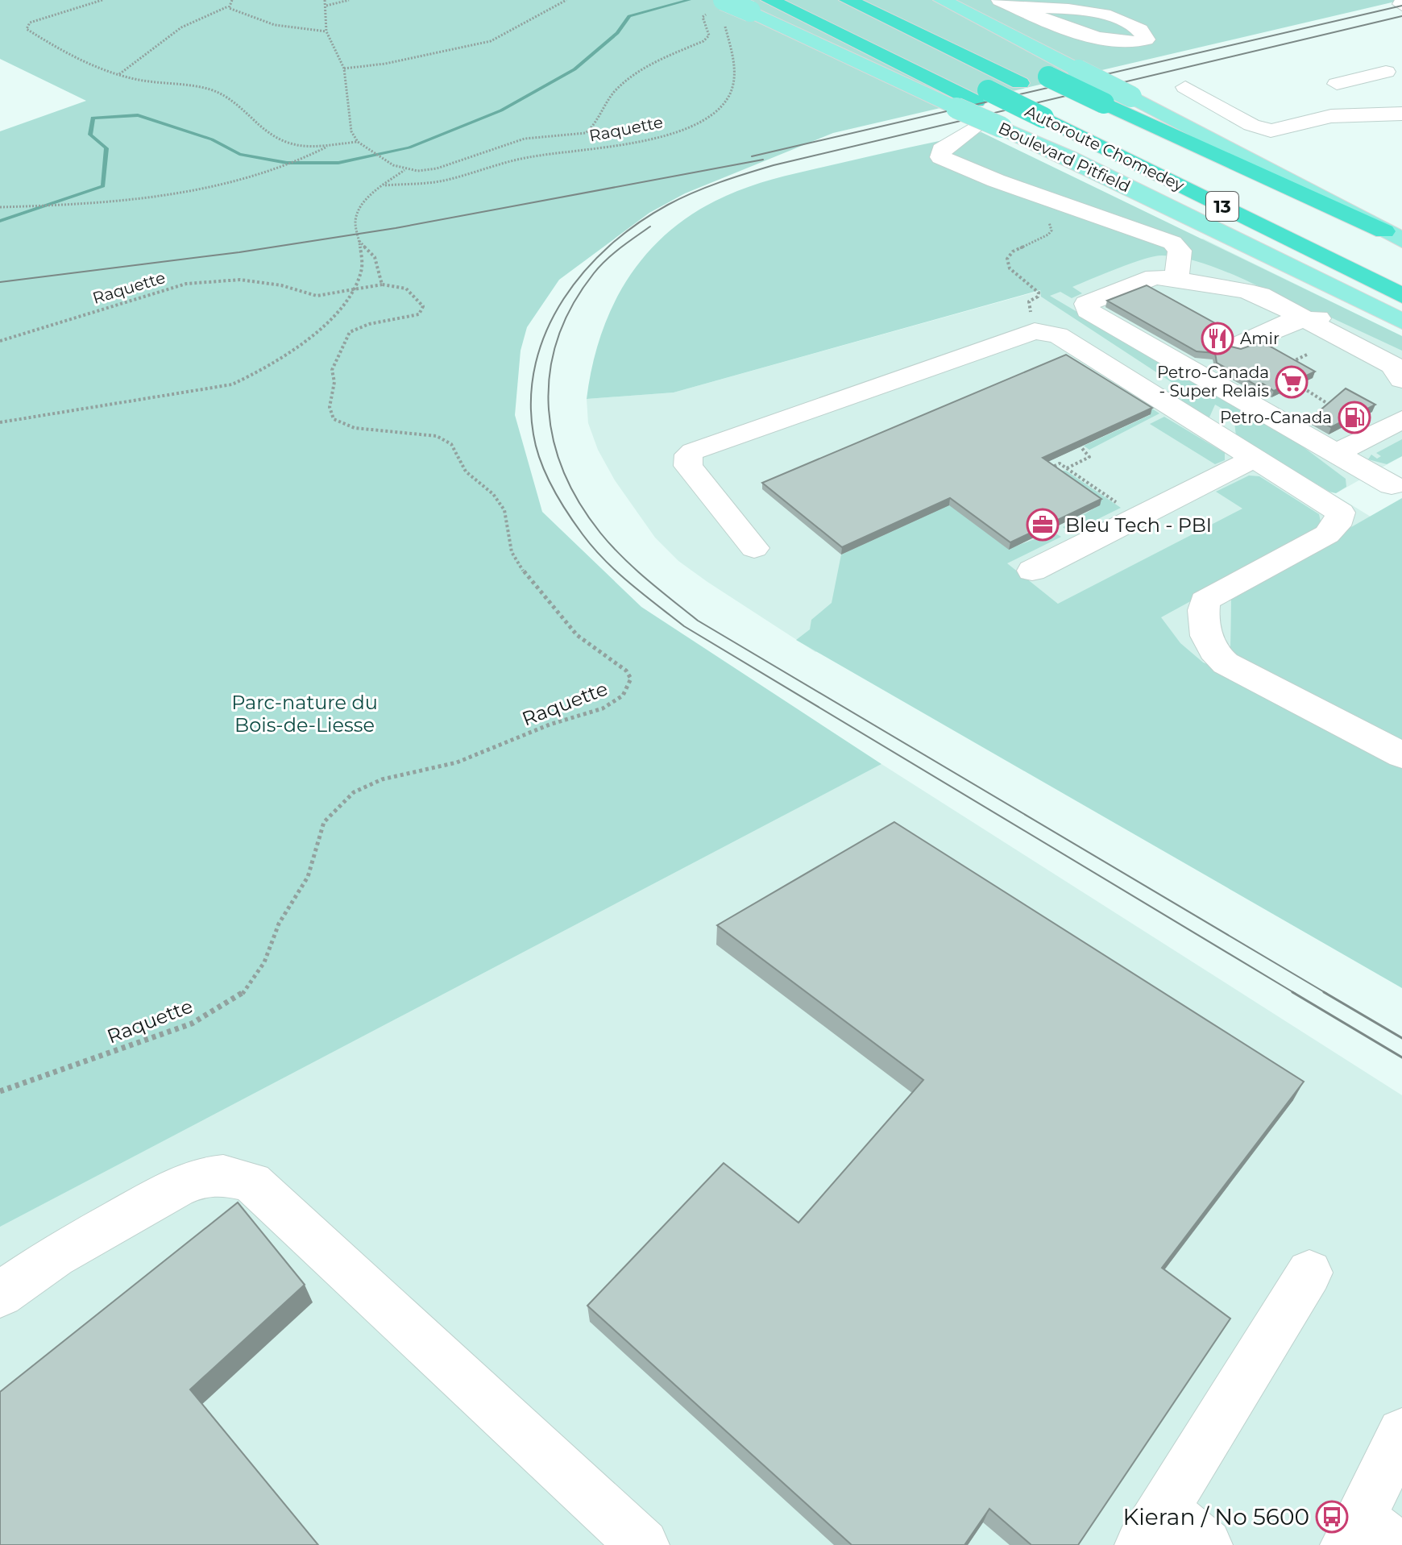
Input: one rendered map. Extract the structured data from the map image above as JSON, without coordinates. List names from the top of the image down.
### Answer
{
  "streets": {
    "highway": ["Autoroute Chomedey", "13"],
    "main road": ["Boulevard Pitfield"],
    "path": ["Raquette"]
  },
  "parks": ["Parc-nature du Bois-de-Liesse"],
  "places": {
    "restaurant": ["Amir"],
    "supermarket": ["Petro-Canada - Super Relais"],
    "fuel station": ["Petro-Canada"],
    "office": ["Bleu Tech - PBI"],
    "bus stop": ["Kieran / No 5600"]
  }
}
